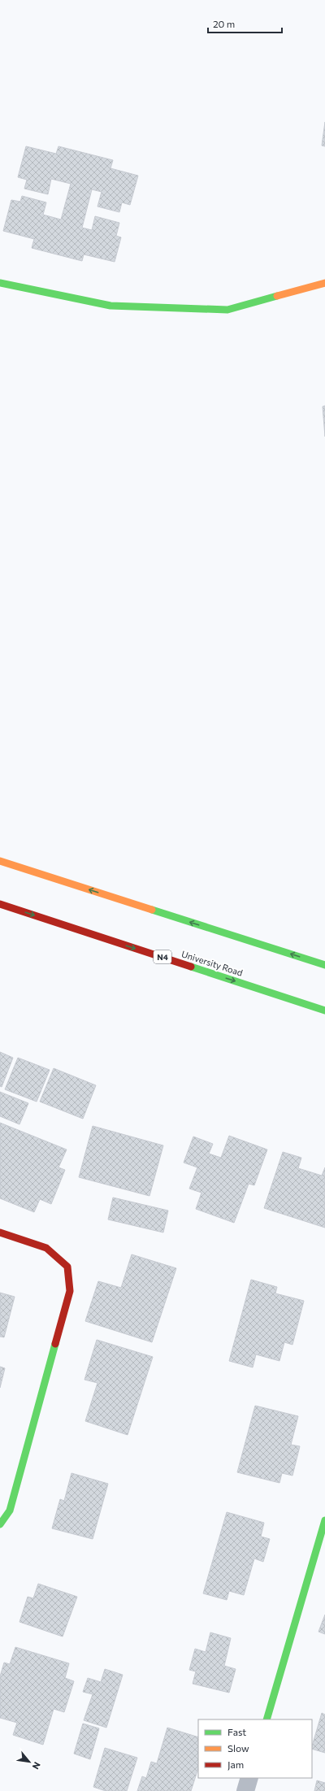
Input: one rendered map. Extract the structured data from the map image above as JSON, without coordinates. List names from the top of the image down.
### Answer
{
  "streets": {
    "main road": ["N4", "University Road"]
  },
  "legend": ["Fast", "Slow", "Jam"],
  "scale_bar": "20 m",
  "north": "bottom right"
}
